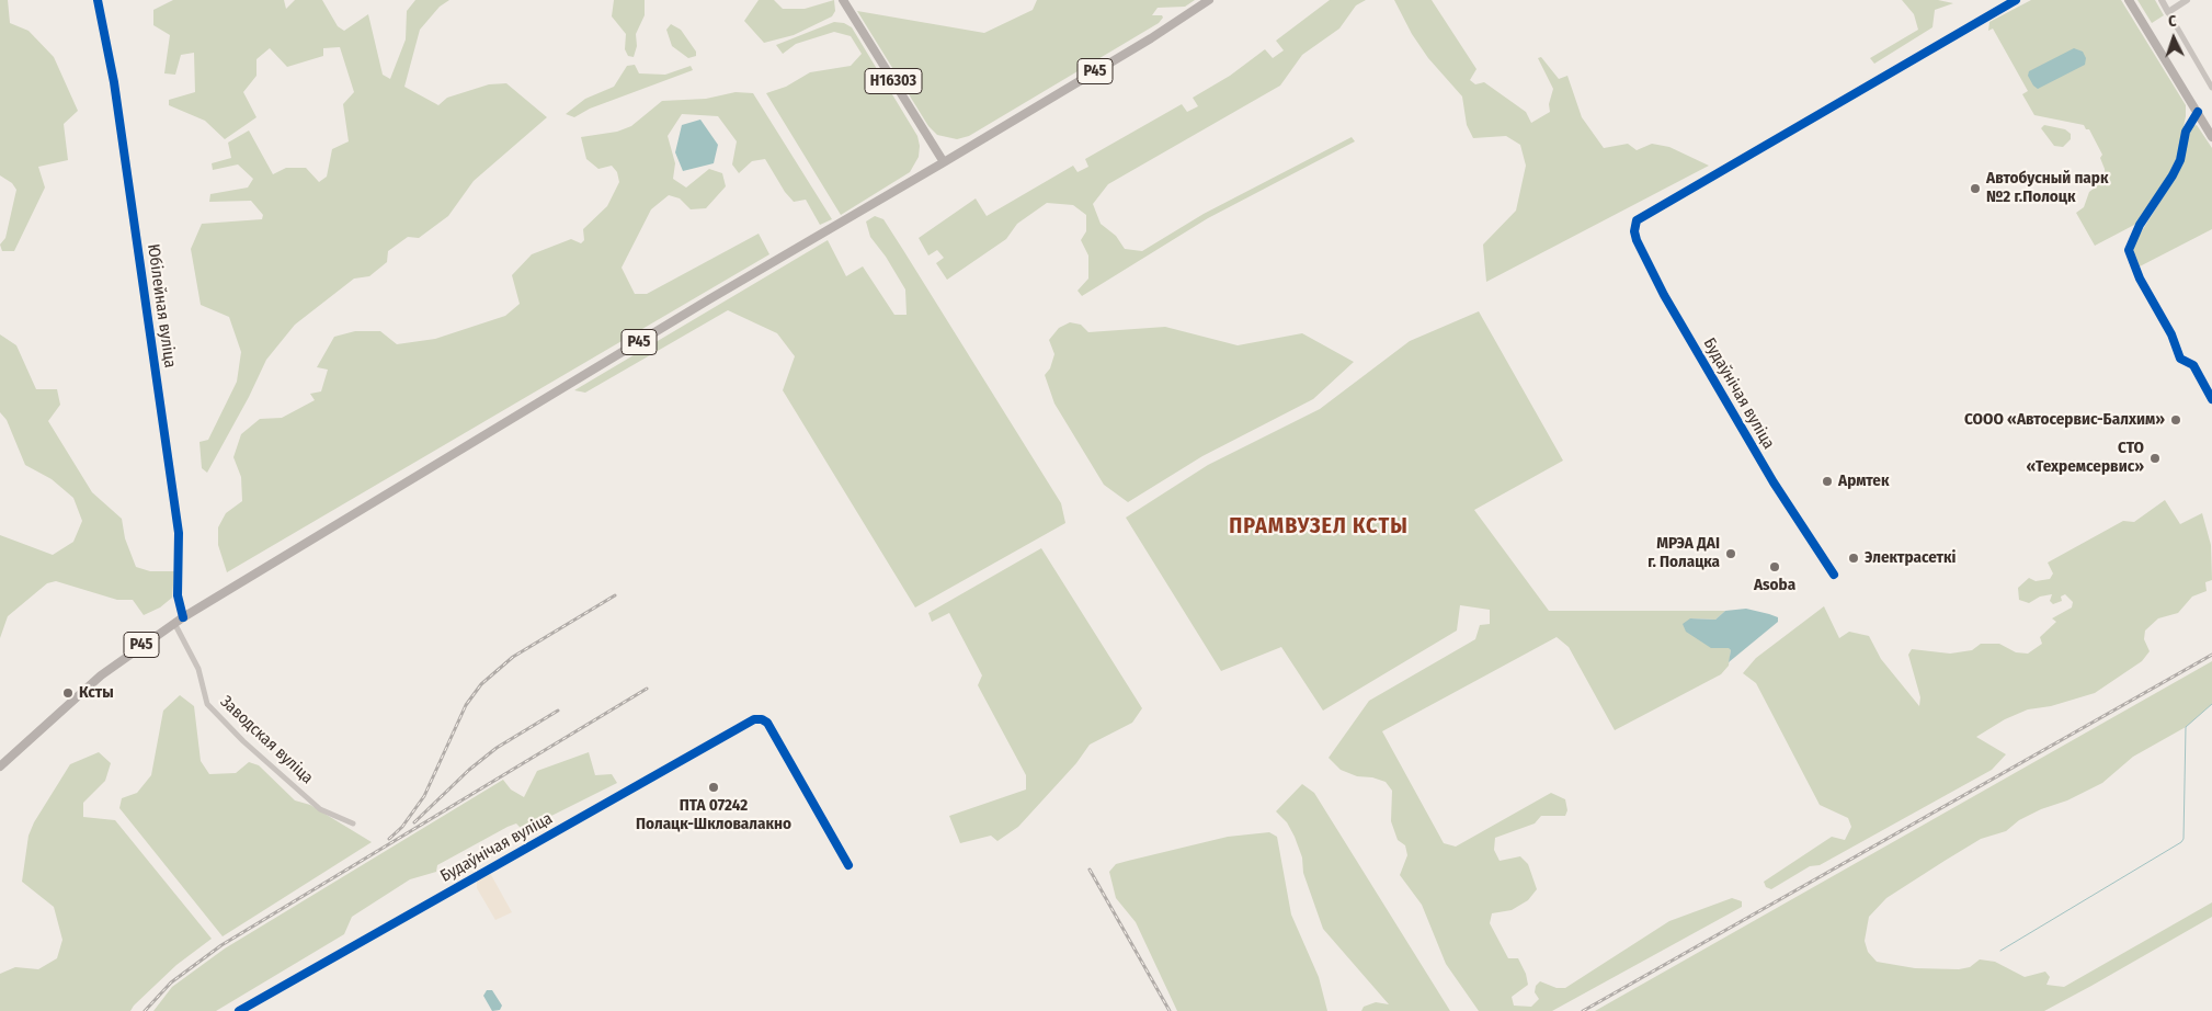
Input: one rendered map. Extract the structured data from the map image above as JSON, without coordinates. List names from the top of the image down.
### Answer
{
  "streets": {
    "main road": ["Р45", "Н16303"],
    "street": ["Юбілейная вуліца", "Будаўнічая вуліца", "Заводская вуліца"]
  },
  "crossings": [
    ["Р45", "Н16303"],
    ["Р45", "Юбілейная вуліца"],
    ["Р45", "Заводская вуліца"]
  ],
  "districts": ["ПРАМВУЗЕЛ КСТЫ"],
  "places": [
    "Автобусный парк №2 г.Полоцк",
    "СООО «Автосервис-Балхим»",
    "СТО «Техремсервис»",
    "Армтек",
    "МРЭА ДАІ г. Полацка",
    "Электрасеткі",
    "Asoba",
    "Ксты",
    "ПТА 07242 Полацк-Шкловалакно"
  ],
  "north": "top"
}
